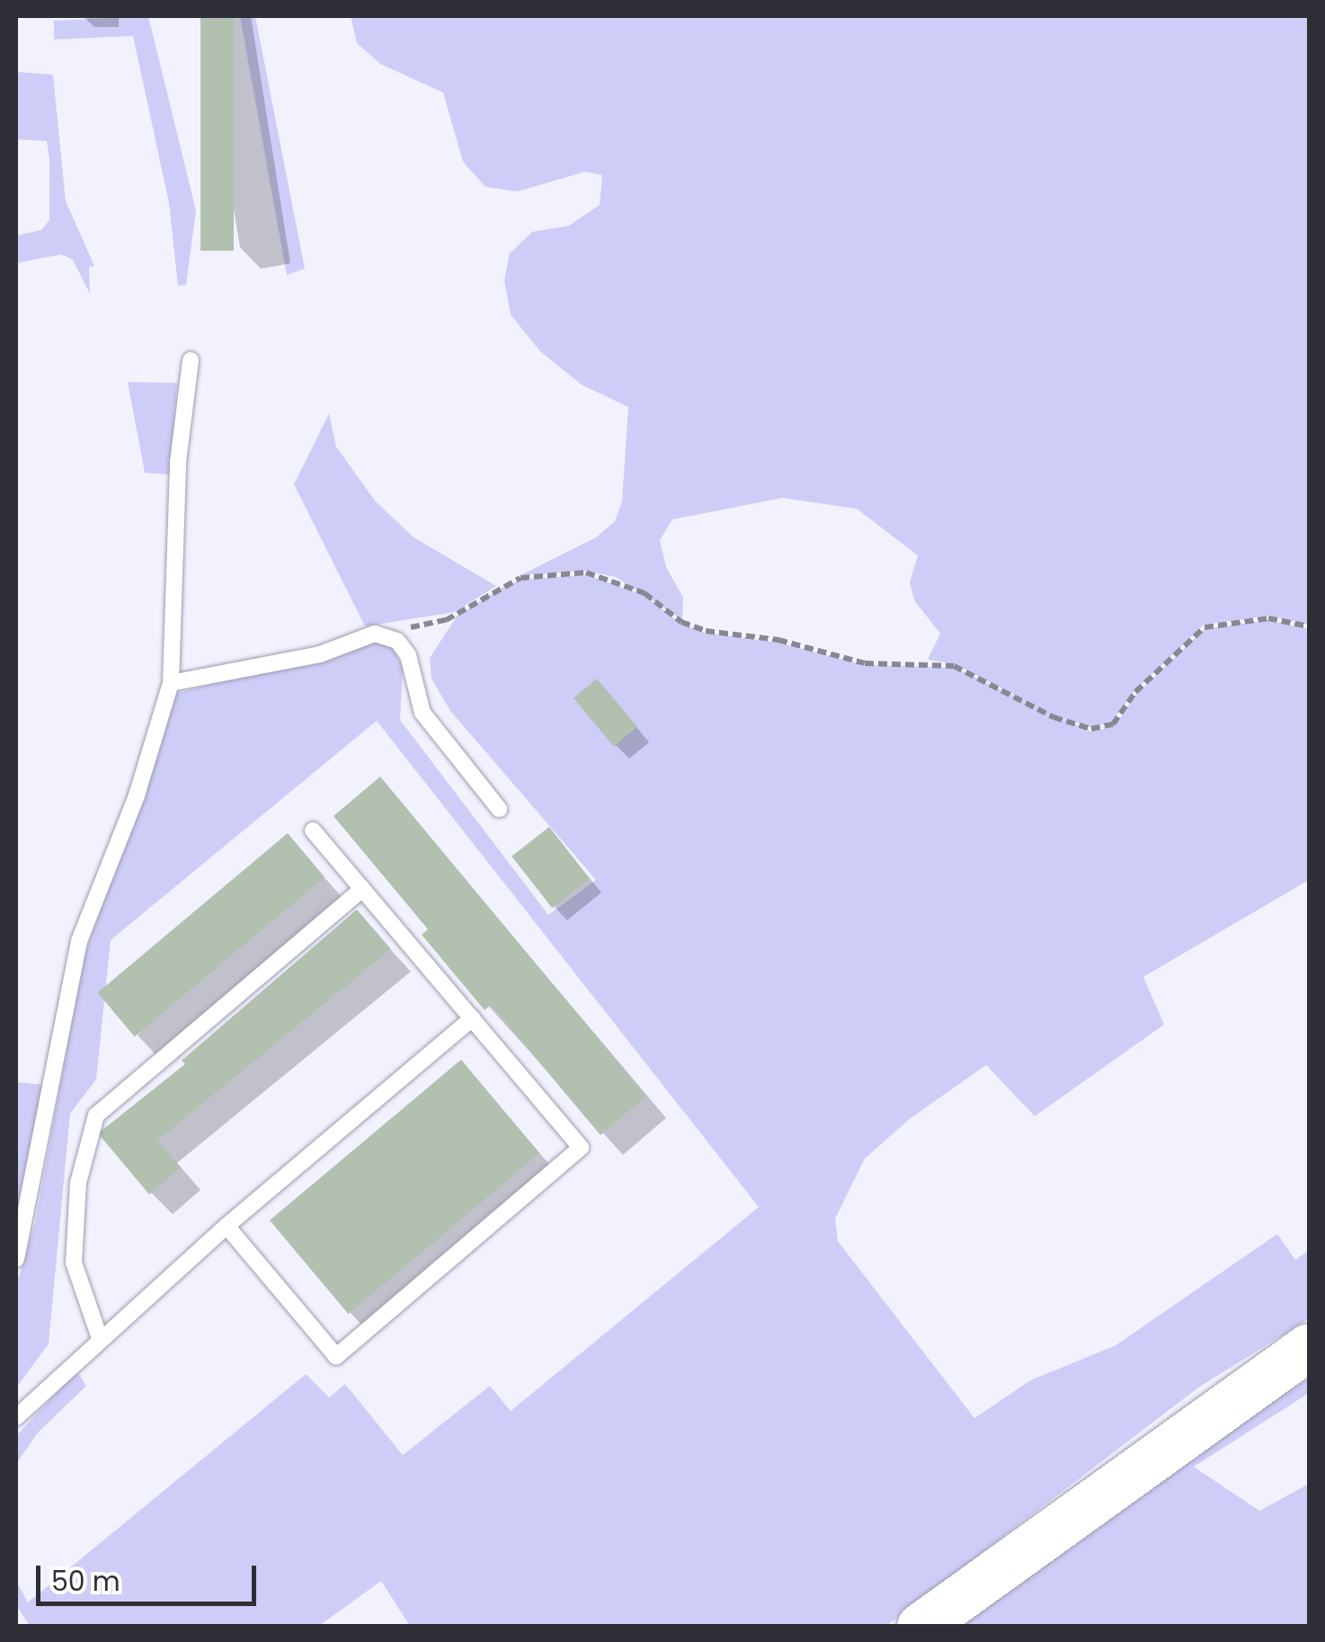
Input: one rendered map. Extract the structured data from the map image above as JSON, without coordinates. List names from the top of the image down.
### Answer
{
  "scale_bar": "50 m"
}
